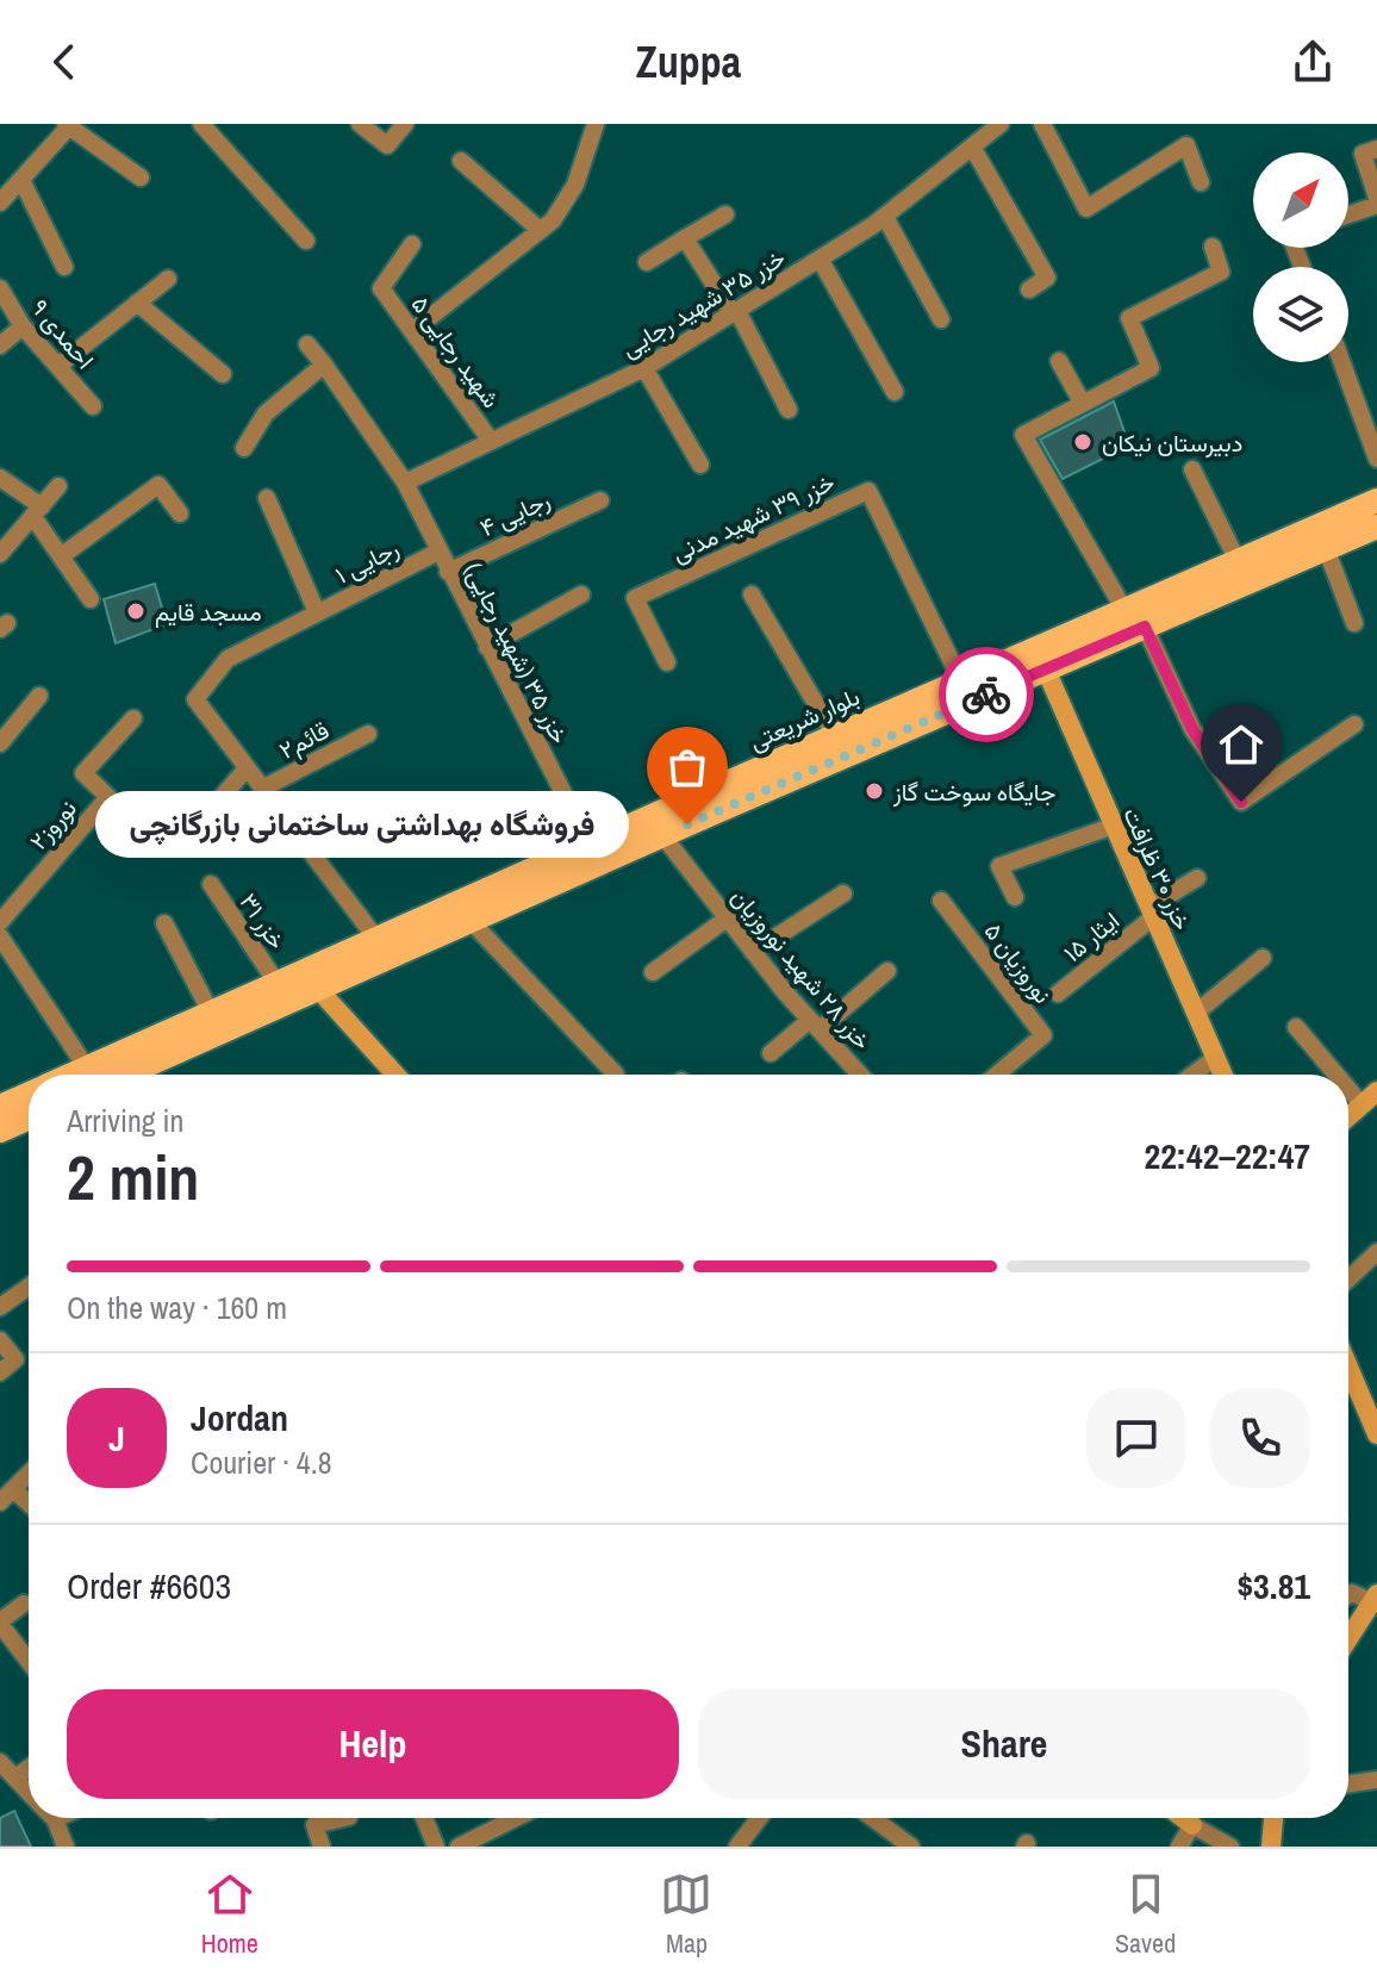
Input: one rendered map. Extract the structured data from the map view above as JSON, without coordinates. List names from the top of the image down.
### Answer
{
  "streets": {
    "main road": ["بلوار شریعتی"],
    "street": [
      "خزر ۳۵ شهید رجایی",
      "احمدی ۹",
      "شهید رجایی ۵",
      "رجایی ۴",
      "خزر ۳۹ شهید مدنی",
      "رجایی ۱",
      "خزر ۳۵ (شهید رجایی)",
      "قائم۲",
      "نوروز۲",
      "خزر ۳۰ ظرافت",
      "خزر ۳۱",
      "ایثار ۱۵",
      "نوروزیان ۵",
      "خزر ۲۸ شهید نوروزیان"
    ]
  },
  "crossings": [
    ["خزر ۳۵ شهید رجایی", "شهید رجایی ۵"],
    ["خزر ۳۵ شهید رجایی", "خزر ۳۵ (شهید رجایی)"],
    ["رجایی ۴", "خزر ۳۵ (شهید رجایی)"],
    ["خزر ۳۹ شهید مدنی", "بلوار شریعتی"],
    ["رجایی ۱", "خزر ۳۵ (شهید رجایی)"],
    ["خزر ۳۵ (شهید رجایی)", "بلوار شریعتی"],
    ["بلوار شریعتی", "خزر ۳۰ ظرافت"],
    ["بلوار شریعتی", "خزر ۳۱"],
    ["بلوار شریعتی", "خزر ۲۸ شهید نوروزیان"],
    ["خزر ۳۰ ظرافت", "ایثار ۱۵"]
  ],
  "places": [
    "دبیرستان نیکان",
    "مسجد قایم",
    "جایگاه سوخت گاز",
    "فروشگاه بهداشتی ساختمانی بازرگانچی"
  ],
  "north": "top right",
  "page": {
    "header": "Zuppa",
    "bubble": "فروشگاه بهداشتی ساختمانی بازرگانچی",
    "heading": ["2 min", "Arriving in", "22:42–22:47"],
    "panel": [
      "Jordan",
      "Courier · 4.8",
      "Order #6603",
      "$3.81"
    ],
    "bar": "On the way · 160 m",
    "round": "J",
    "buttons": ["Help", "Share"],
    "tabs": ["Home", "Map", "Saved"]
  }
}
